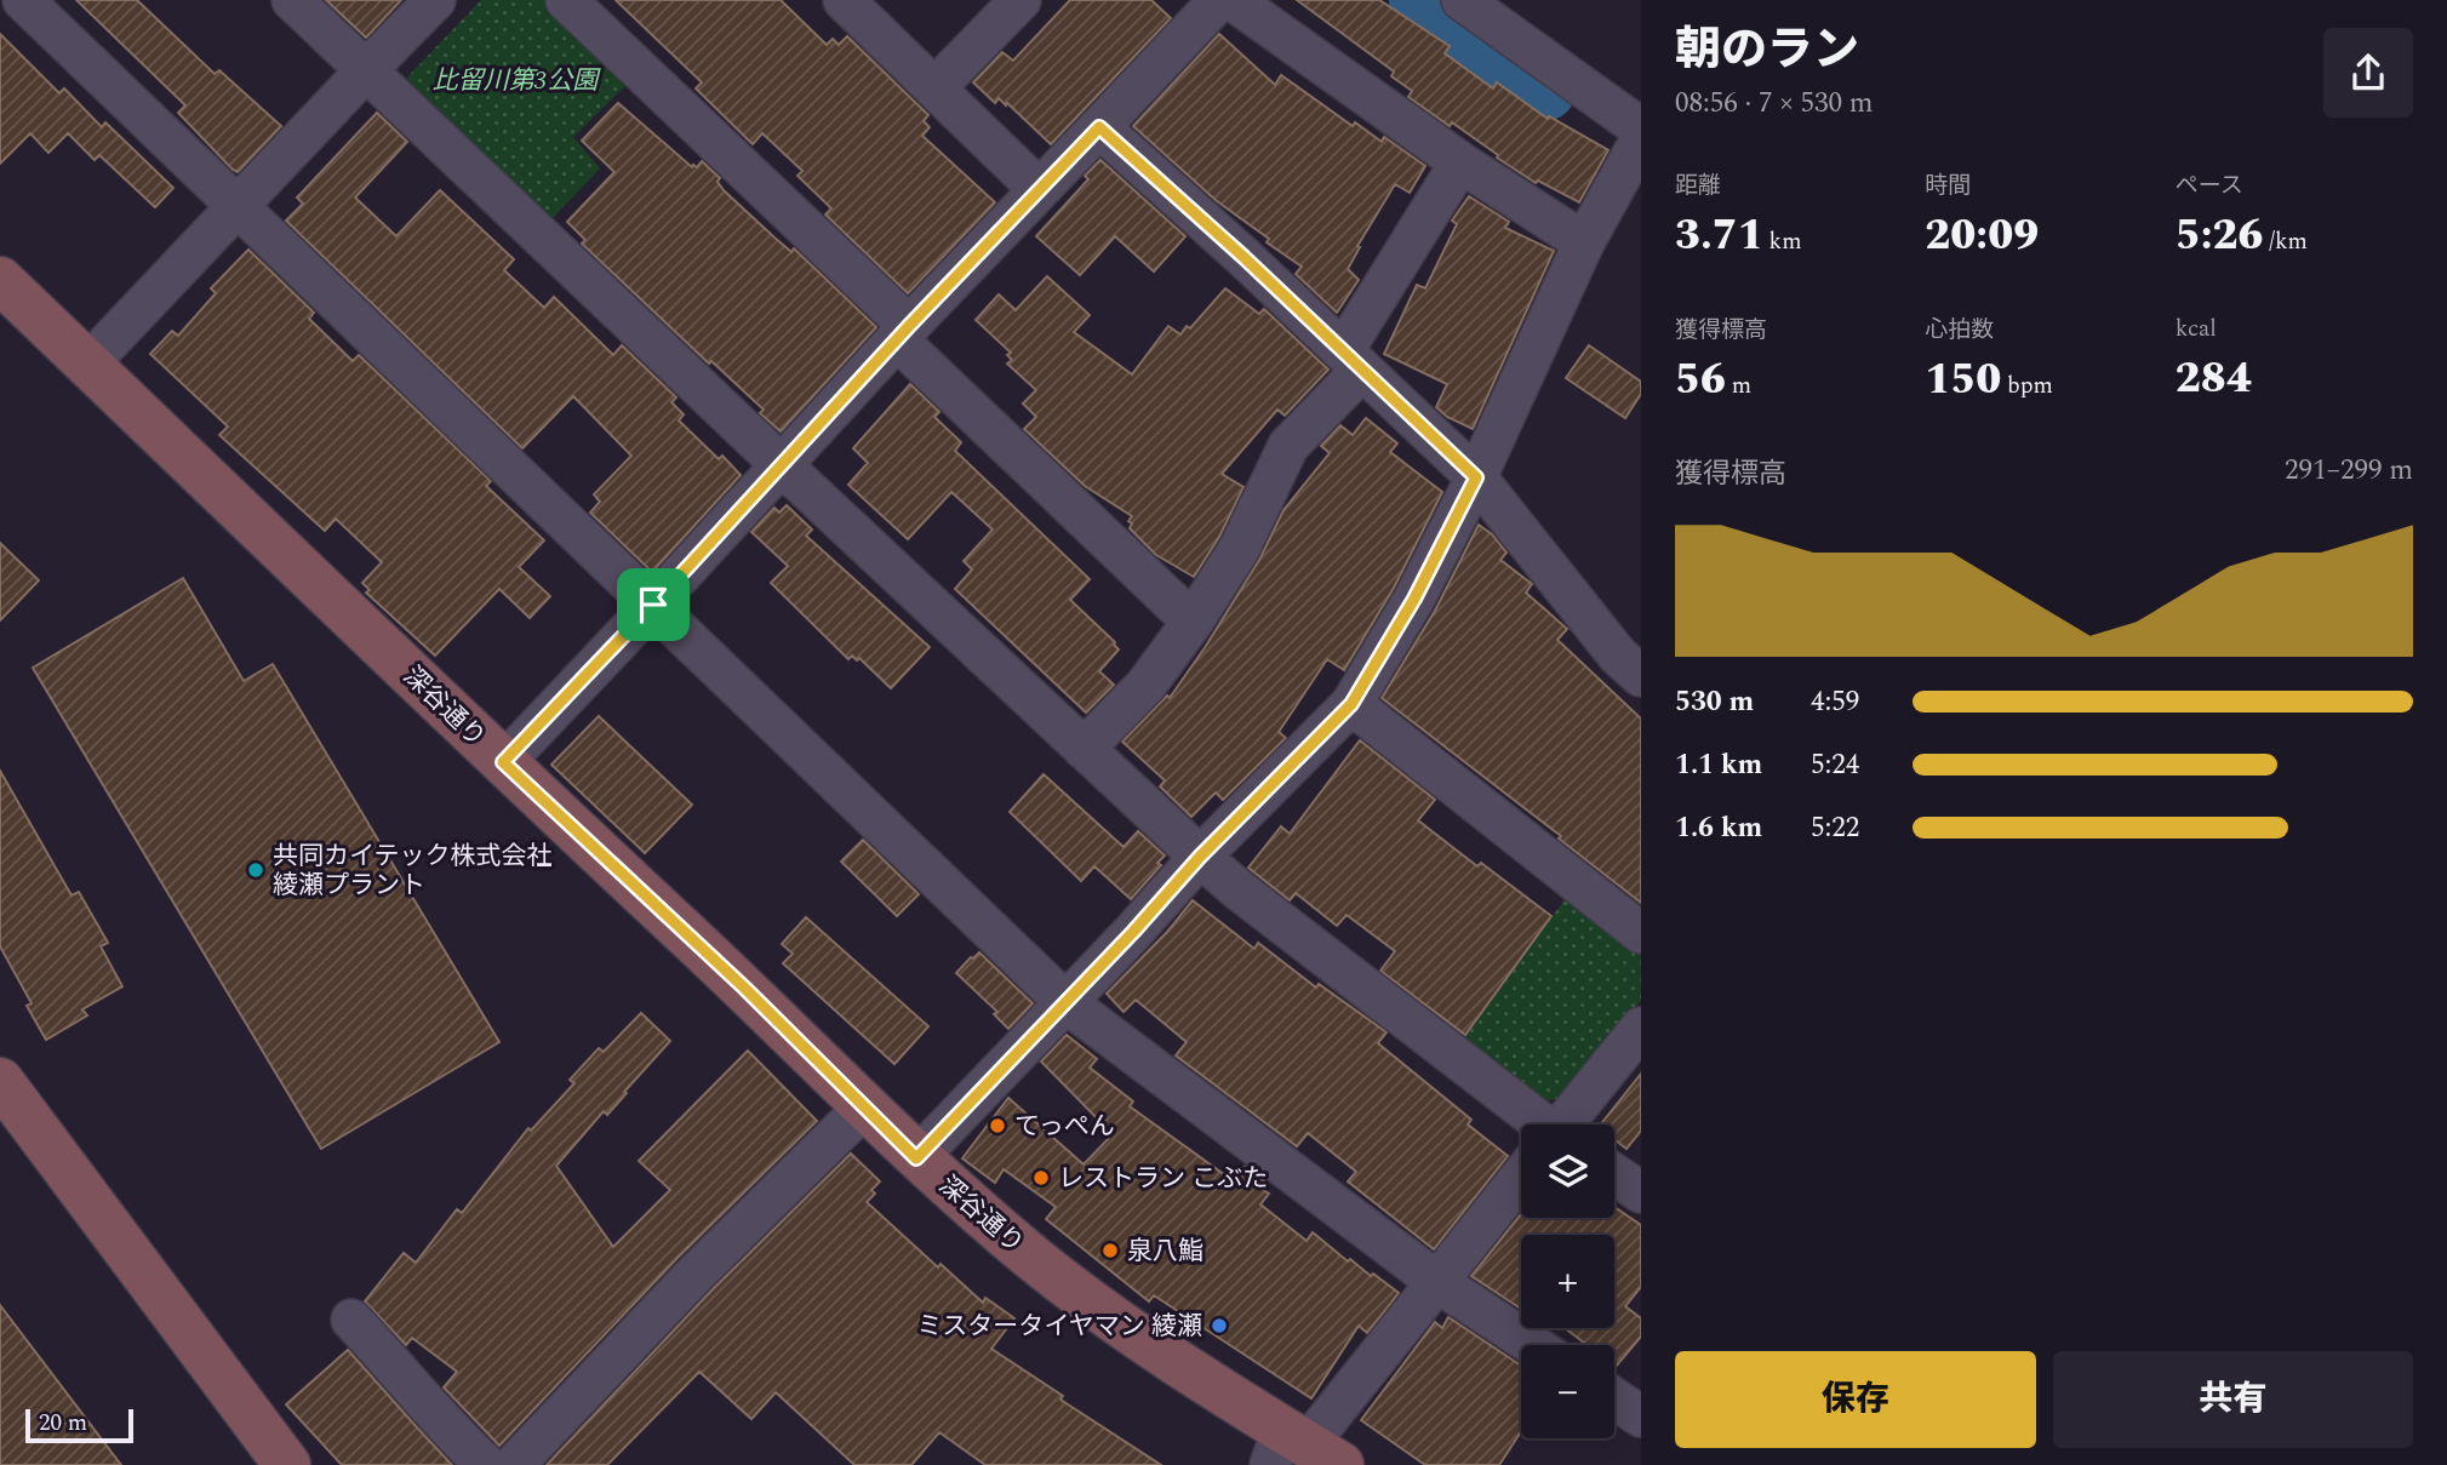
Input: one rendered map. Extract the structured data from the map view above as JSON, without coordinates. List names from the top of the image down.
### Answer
{
  "streets": {
    "street": ["深谷通り"]
  },
  "parks": ["比留川第3公園"],
  "places": [
    "共同カイテック株式会社 綾瀬プラント",
    "てっぺん",
    "レストラン こぶた",
    "泉八鮨",
    "ミスタータイヤマン 綾瀬"
  ],
  "scale_bar": "20 m",
  "page": {
    "heading": ["朝のラン", "08:56 · 7 × 530 m"],
    "stats": [
      ["距離", "3.71 km"],
      ["時間", "20:09"],
      ["ペース", "5:26 /km"],
      ["獲得標高", "56 m"],
      ["心拍数", "150 bpm"],
      ["kcal", "284"]
    ],
    "chart": ["獲得標高", "291–299 m"],
    "list": [
      {
        "name": "530 m",
        "note": "4:59"
      },
      {
        "name": "1.1 km",
        "note": "5:24"
      },
      {
        "name": "1.6 km",
        "note": "5:22"
      }
    ],
    "map_buttons": ["+", "−"],
    "buttons": ["保存", "共有"],
    "scale": "20 m"
  }
}
